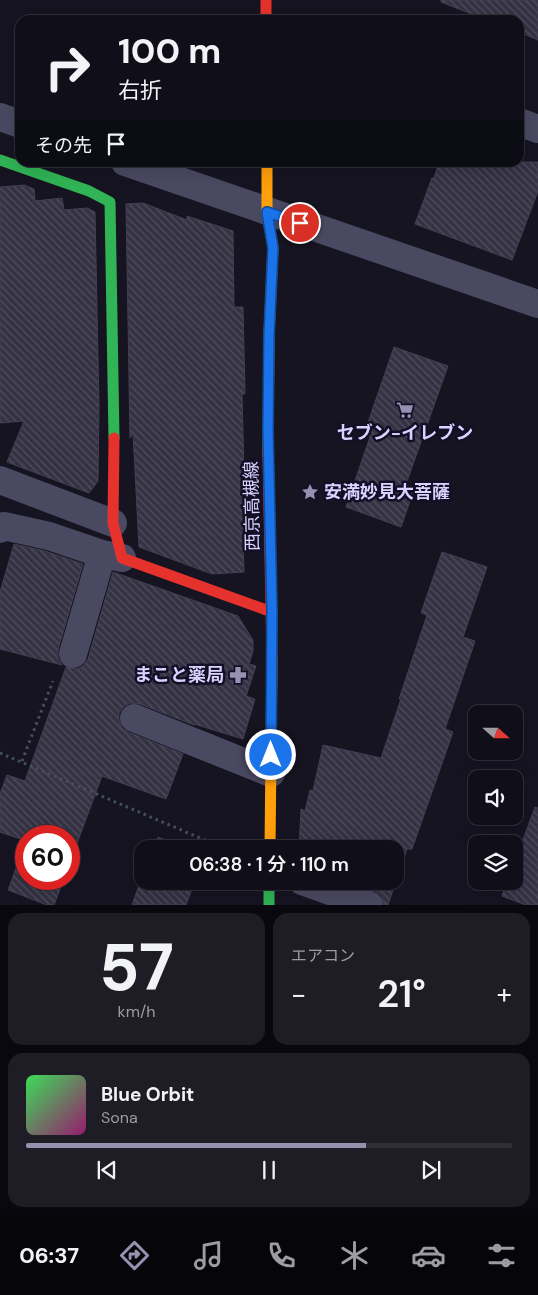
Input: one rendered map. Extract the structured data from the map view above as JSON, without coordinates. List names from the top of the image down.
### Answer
{
  "streets": {
    "main road": ["西京高槻線"]
  },
  "places": {
    "supermarket": ["セブン-イレブン"],
    "place": ["安満妙見大菩薩"],
    "pharmacy": ["まこと薬局"]
  },
  "north": "right",
  "page": {
    "turn": ["100 m", "右折"],
    "then": "その先",
    "limit": "60",
    "trip": "06:38 · 1 分 · 110 m",
    "tile": [
      ["57", "km/h"],
      "エアコン"
    ],
    "heat": ["−", "21°", "+"],
    "song": ["Blue Orbit", "Sona"],
    "tabs": "06:37"
  }
}
